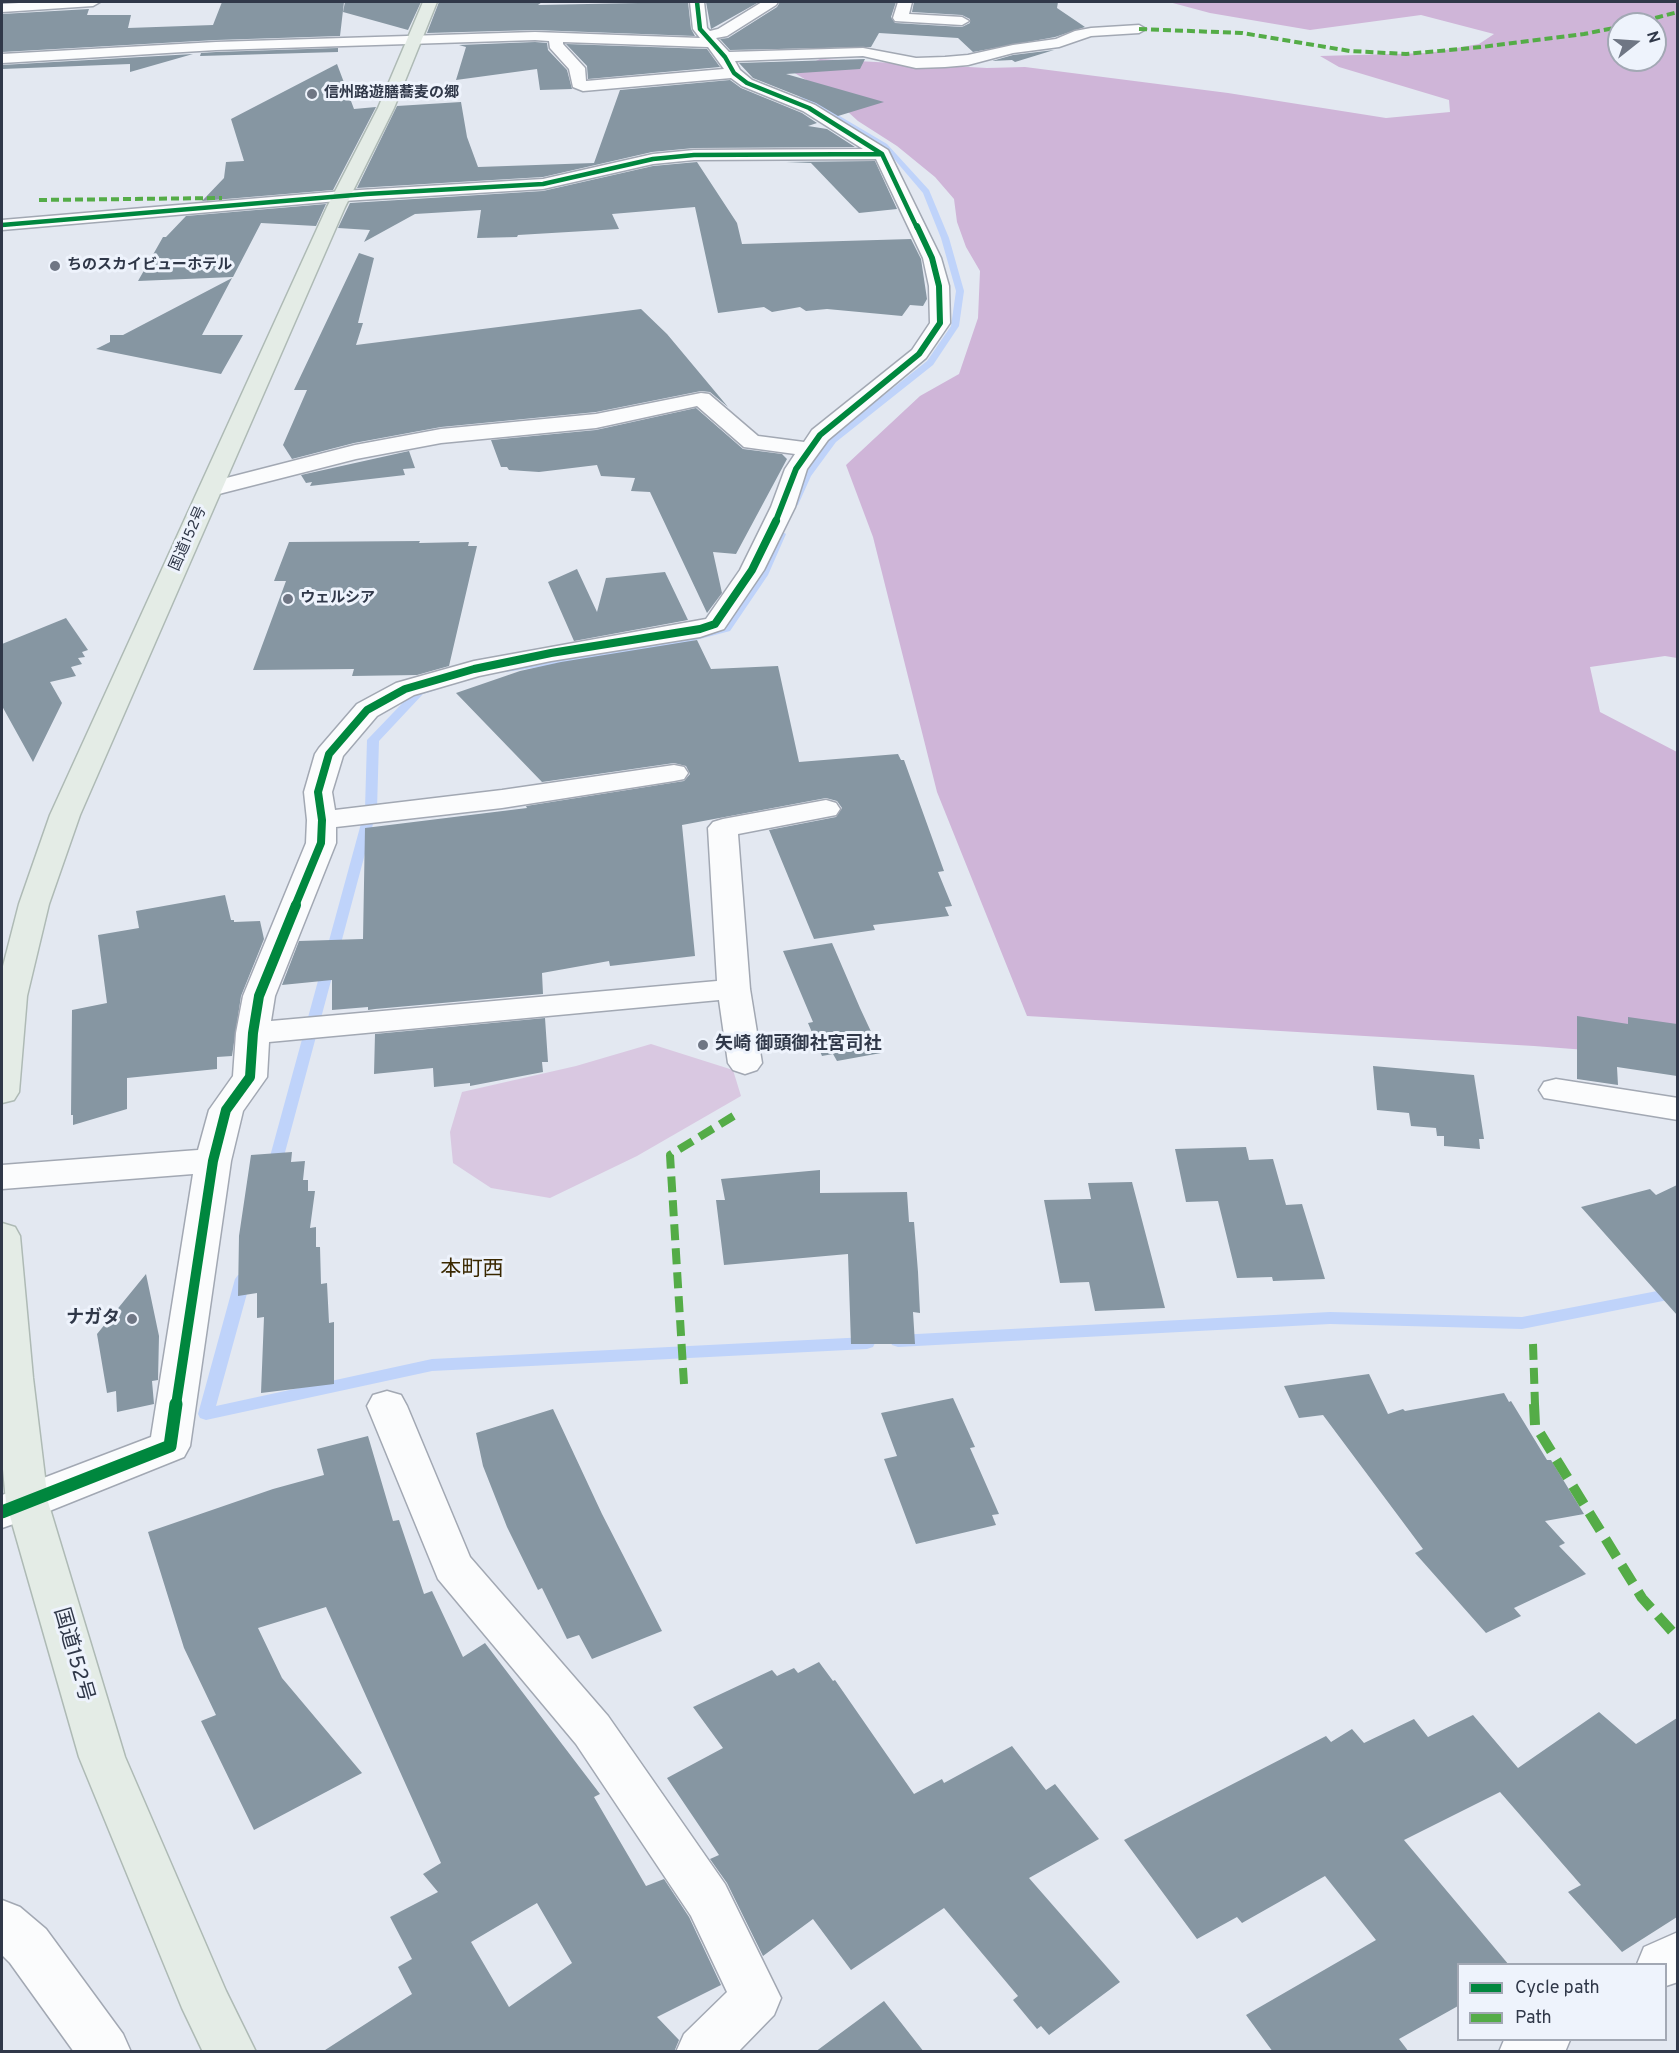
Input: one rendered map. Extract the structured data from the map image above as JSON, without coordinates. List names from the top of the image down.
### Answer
{
  "streets": {
    "highway": ["国道152号"]
  },
  "districts": ["本町西"],
  "places": [
    "信州路遊膳蕎麦の郷",
    "ちのスカイビューホテル",
    "ウェルシア",
    "矢崎 御頭御社宮司社",
    "ナガタ"
  ],
  "legend": ["Cycle path", "Path"],
  "north": "right"
}
